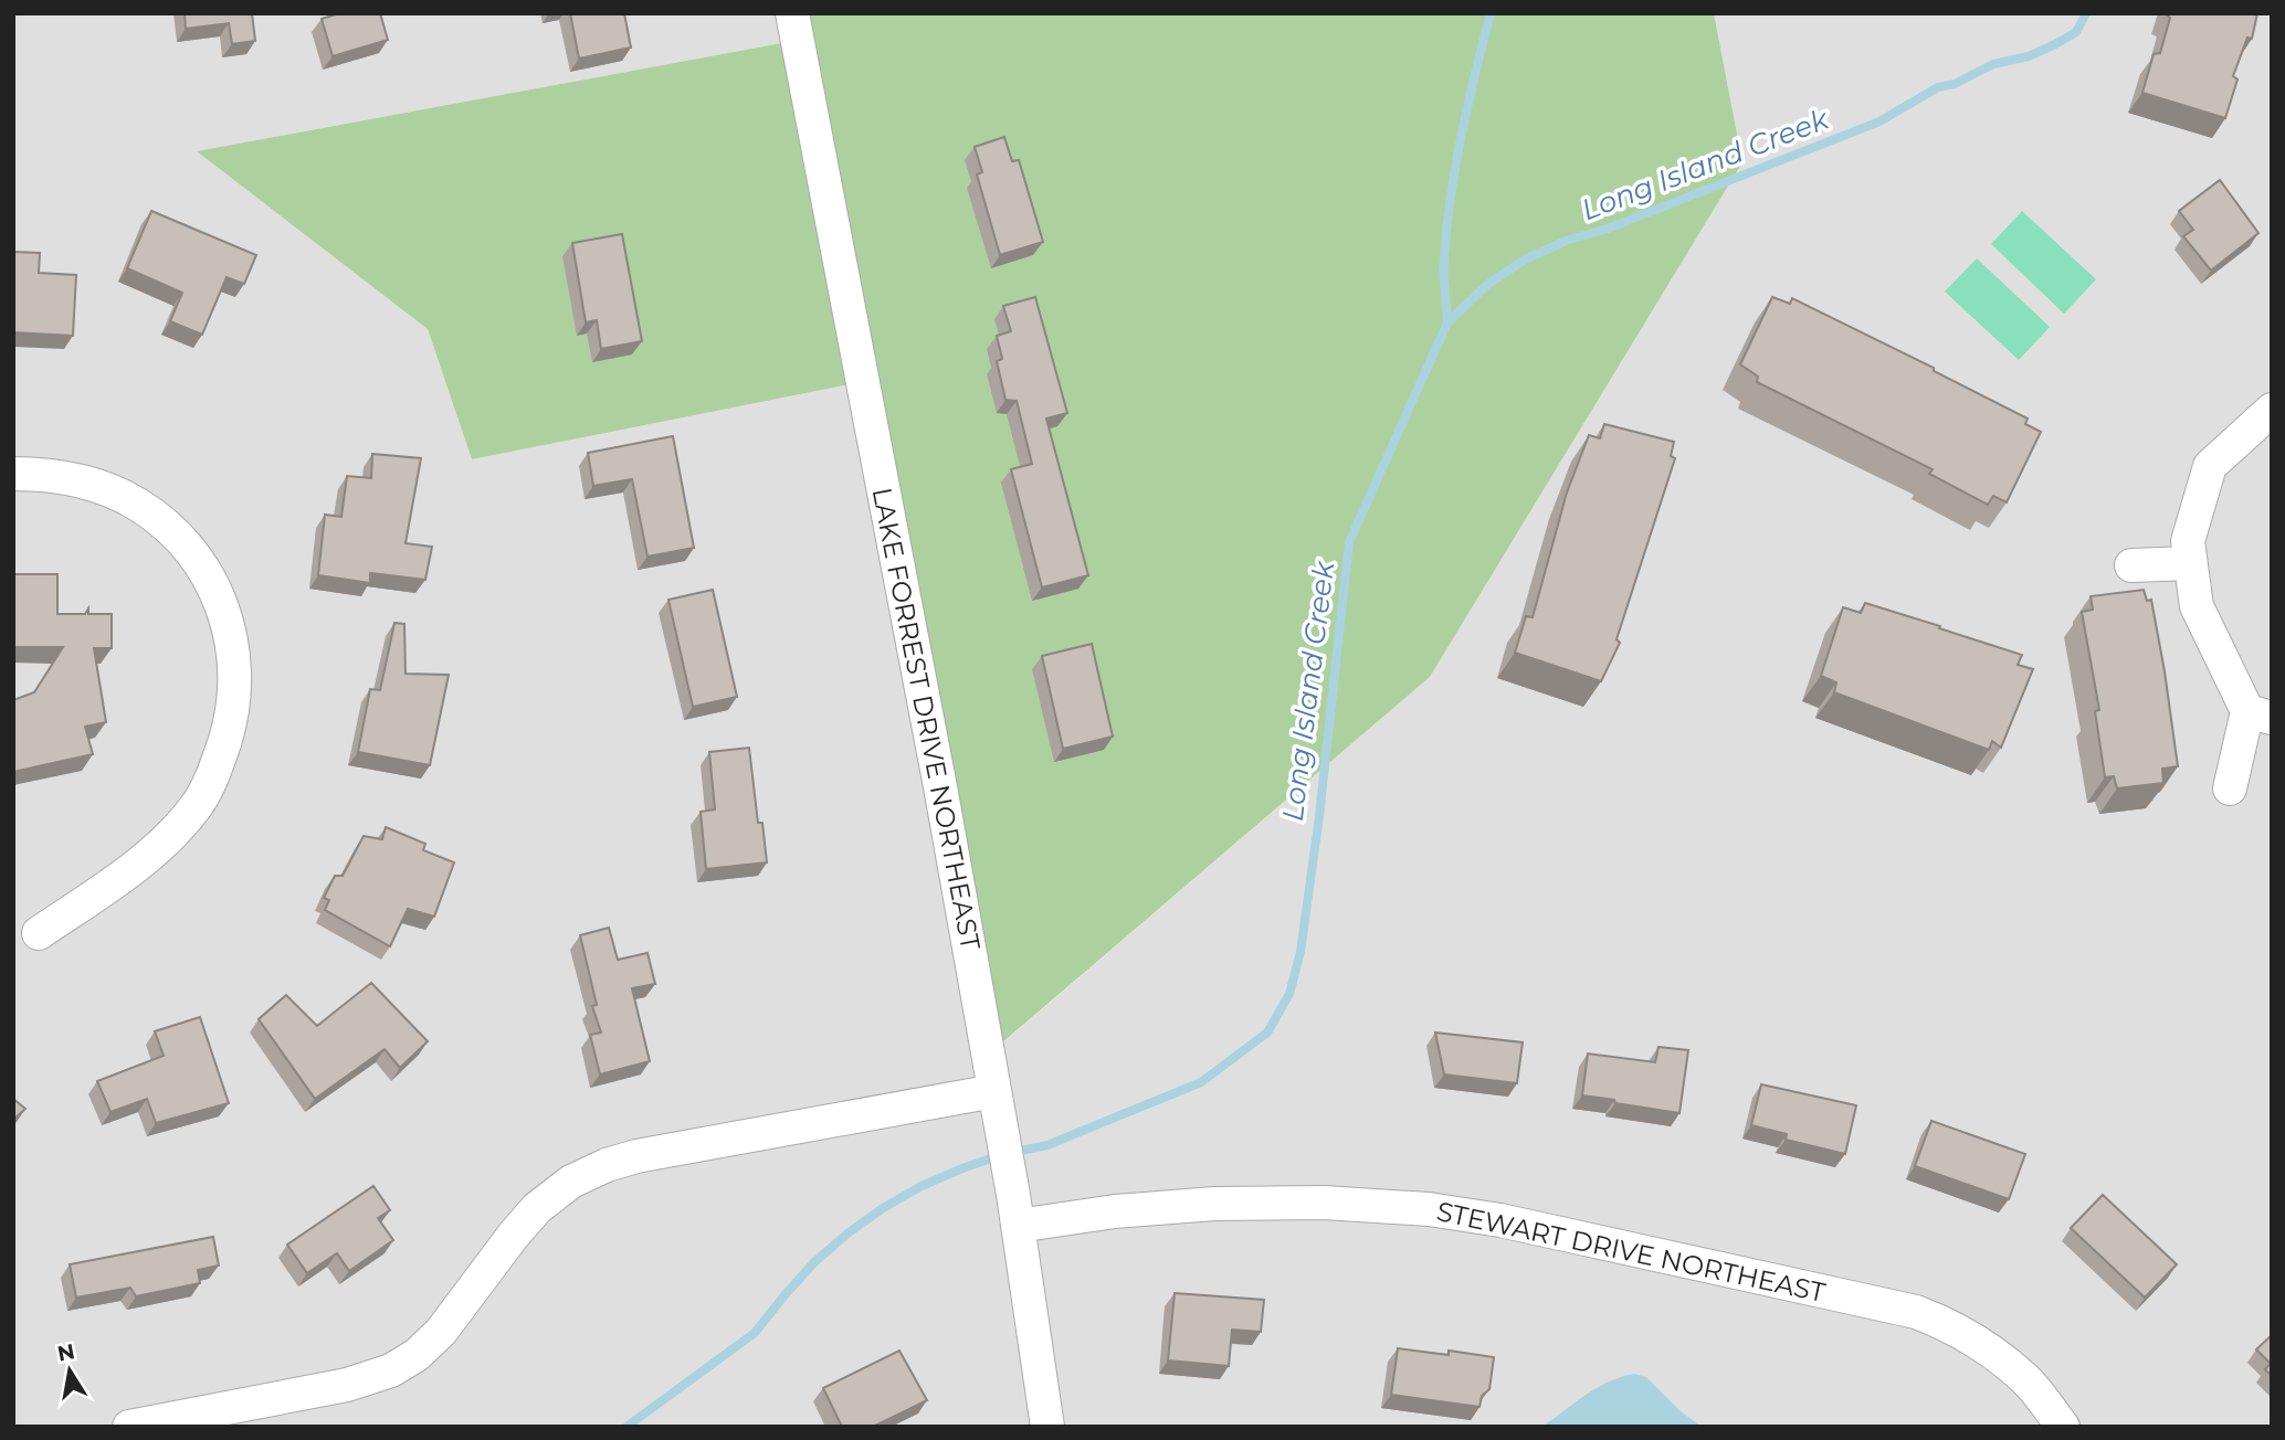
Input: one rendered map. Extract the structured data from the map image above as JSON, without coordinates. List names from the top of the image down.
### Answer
{
  "streets": {
    "street": ["LAKE FORREST DRIVE NORTHEAST", "STEWART DRIVE NORTHEAST"]
  },
  "crossings": [
    ["LAKE FORREST DRIVE NORTHEAST", "STEWART DRIVE NORTHEAST"]
  ],
  "water": ["Long Island Creek"],
  "north": "top"
}
